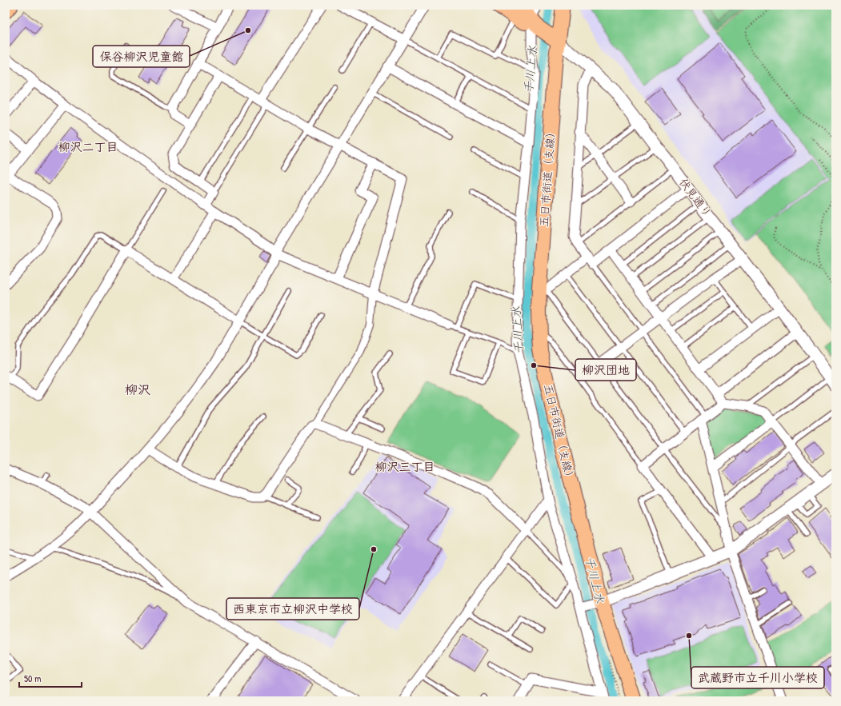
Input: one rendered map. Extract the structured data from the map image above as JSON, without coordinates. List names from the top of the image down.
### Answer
{
  "streets": {
    "main road": ["五日市街道（支線）", "伏見通り"]
  },
  "crossings": [
    ["五日市街道（支線）", "伏見通り"]
  ],
  "districts": ["柳沢二丁目", "柳沢", "柳沢三丁目"],
  "water": ["千川上水"],
  "places": [
    "保谷柳沢児童館",
    "柳沢団地",
    "西東京市立柳沢中学校",
    "武蔵野市立千川小学校"
  ],
  "scale_bar": "50 m"
}
